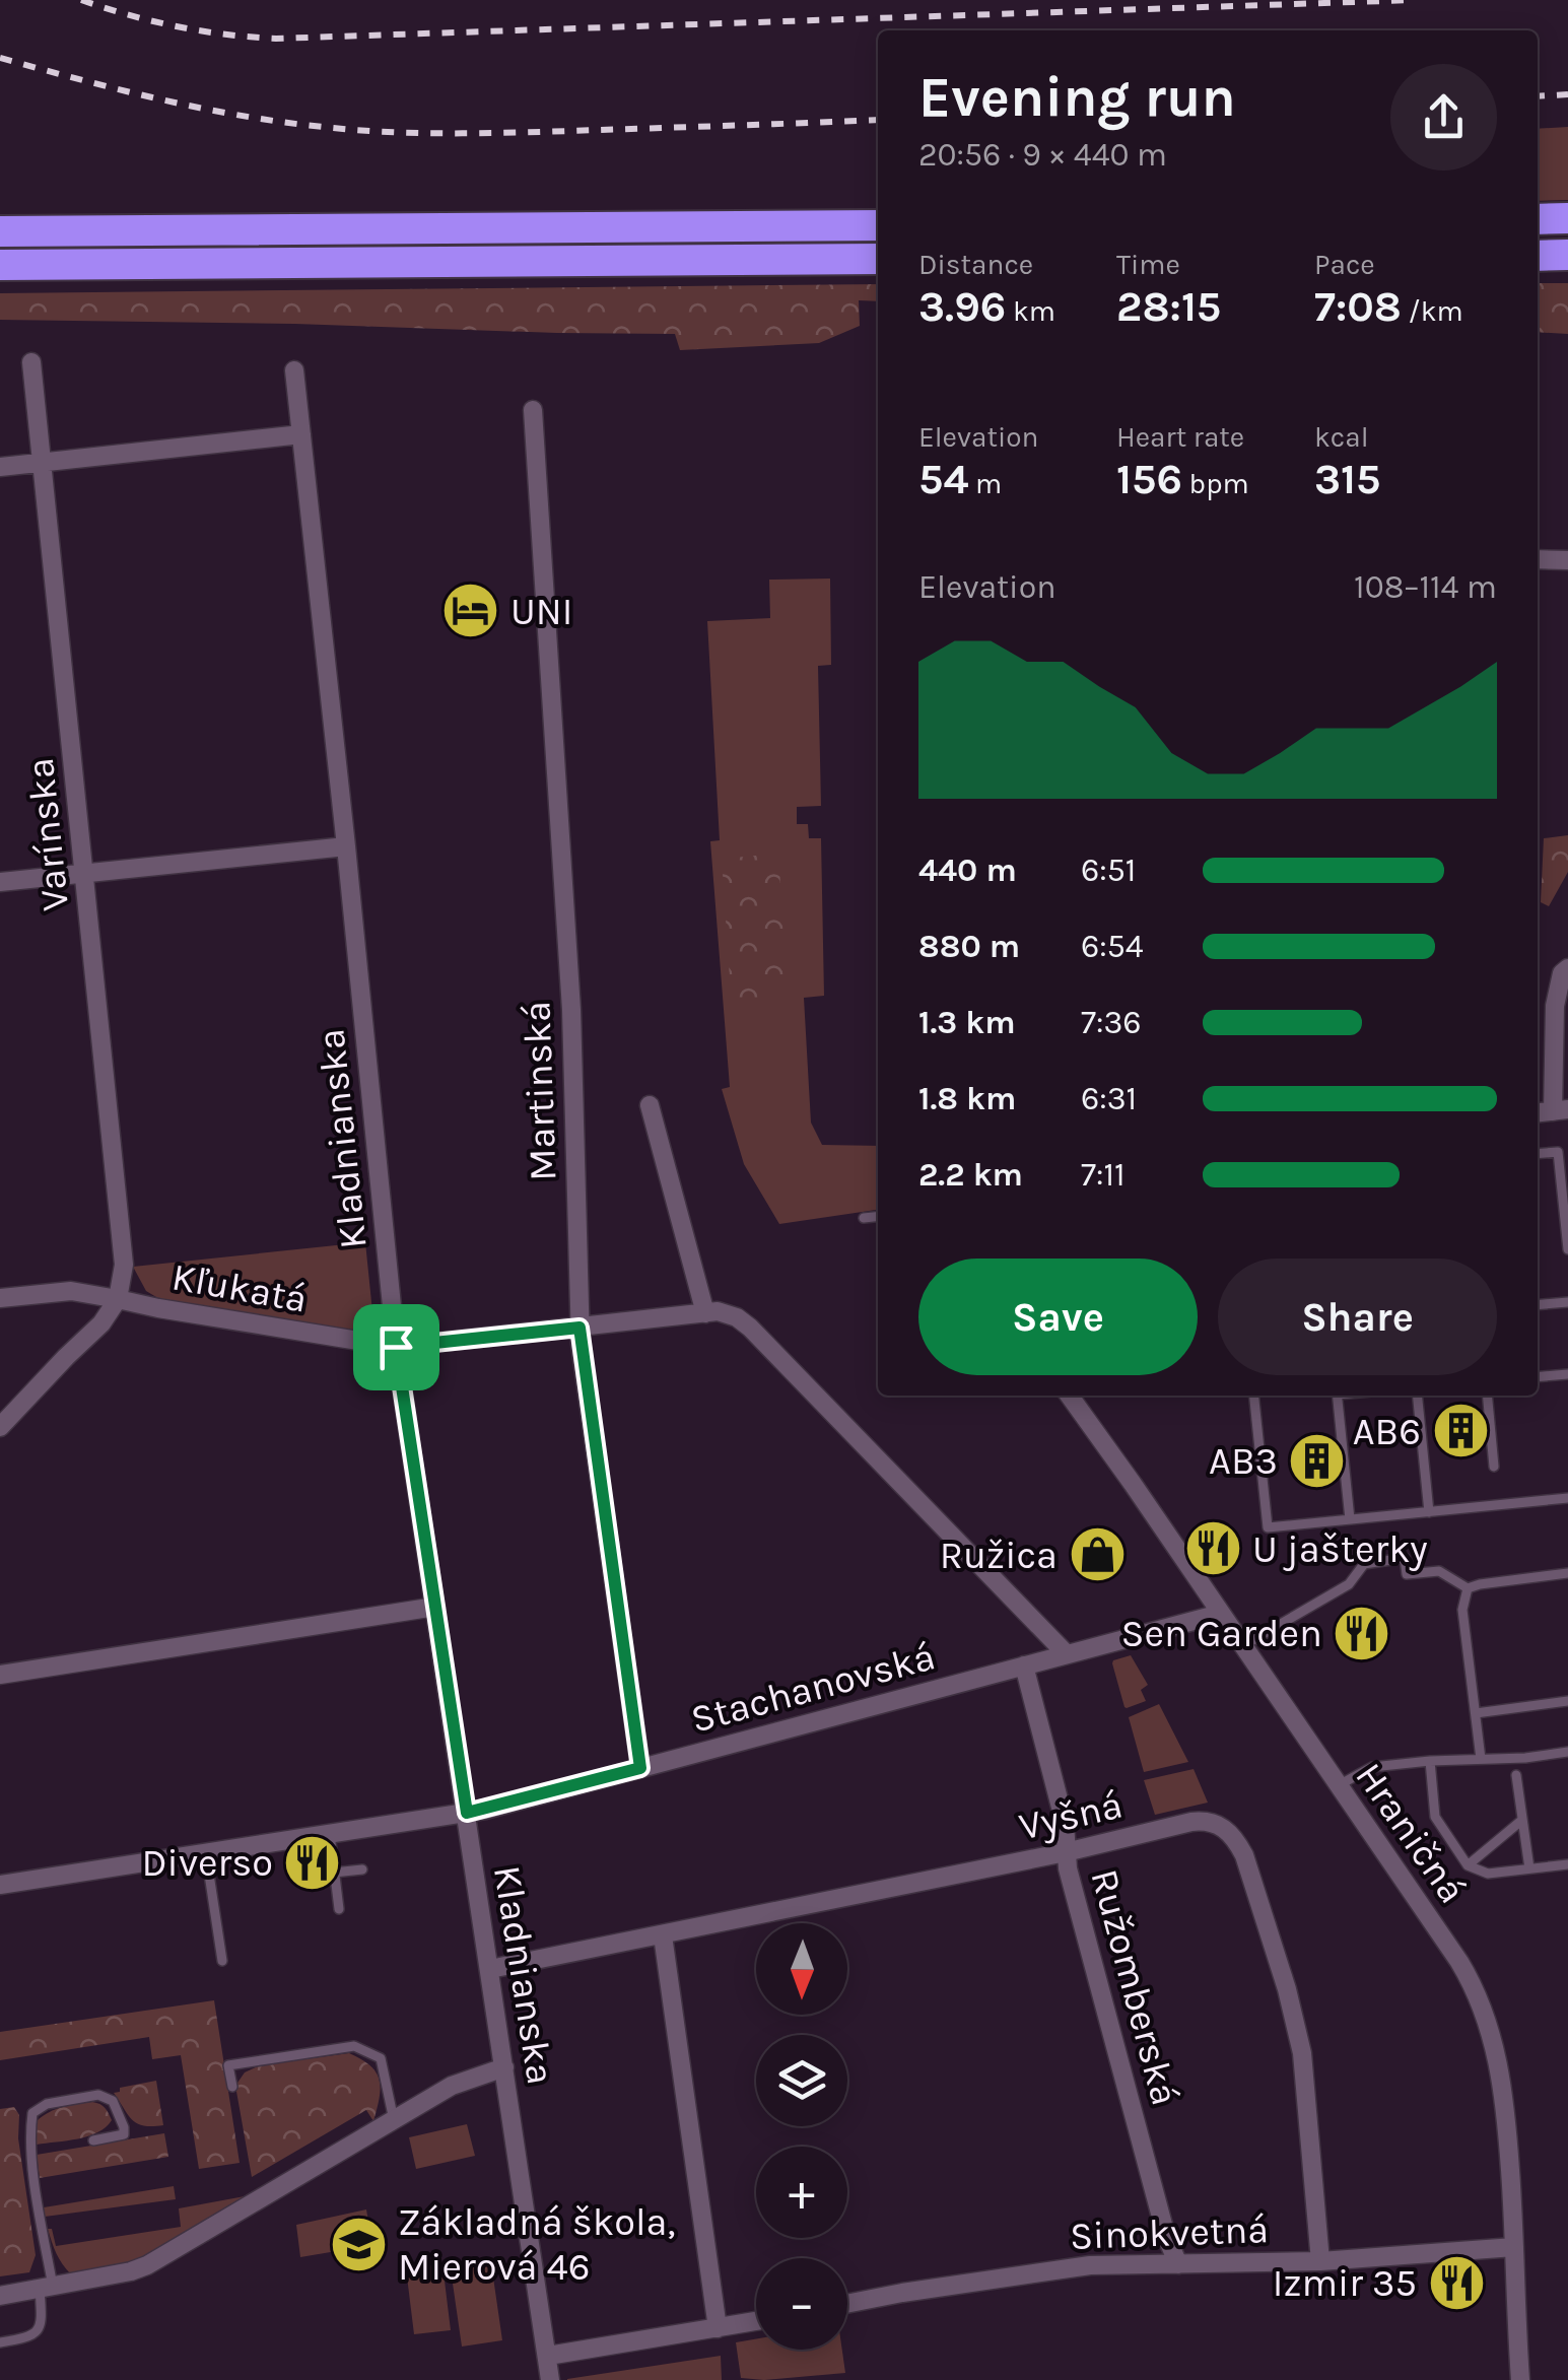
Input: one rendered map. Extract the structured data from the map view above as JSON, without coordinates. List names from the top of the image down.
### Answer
{
  "streets": {
    "street": [
      "Varínska",
      "Martinská",
      "Kladnianska",
      "Kľukatá",
      "Stachanovská",
      "Vyšná",
      "Hraničná",
      "Ružomberská",
      "Sinokvetná"
    ]
  },
  "crossings": [
    ["Varínska", "Kľukatá"],
    ["Martinská", "Kľukatá"],
    ["Martinská", "Stachanovská"],
    ["Kladnianska", "Kľukatá"],
    ["Kladnianska", "Stachanovská"],
    ["Kladnianska", "Vyšná"],
    ["Kľukatá", "Stachanovská"],
    ["Stachanovská", "Hraničná"],
    ["Stachanovská", "Ružomberská"],
    ["Vyšná", "Ružomberská"],
    ["Vyšná", "Sinokvetná"],
    ["Hraničná", "Sinokvetná"],
    ["Ružomberská", "Sinokvetná"]
  ],
  "places": {
    "hotel": ["UNI"],
    "building": ["AB6", "AB3"],
    "restaurant": [
      "U jašterky",
      "Sen Garden",
      "Diverso",
      "Izmir 35"
    ],
    "shop": ["Ružica"],
    "school or university": ["Základná škola, Mierová 46"]
  },
  "north": "bottom",
  "page": {
    "heading": ["Evening run", "20:56 · 9 × 440 m"],
    "stats": [
      ["Distance", "3.96 km"],
      ["Time", "28:15"],
      ["Pace", "7:08 /km"],
      ["Elevation", "54 m"],
      ["Heart rate", "156 bpm"],
      ["kcal", "315"]
    ],
    "chart": ["Elevation", "108–114 m"],
    "list": [
      {
        "name": "440 m",
        "note": "6:51"
      },
      {
        "name": "880 m",
        "note": "6:54"
      },
      {
        "name": "1.3 km",
        "note": "7:36"
      },
      {
        "name": "1.8 km",
        "note": "6:31"
      },
      {
        "name": "2.2 km",
        "note": "7:11"
      }
    ],
    "buttons": ["Save", "Share"],
    "map_buttons": ["+", "−"]
  }
}
